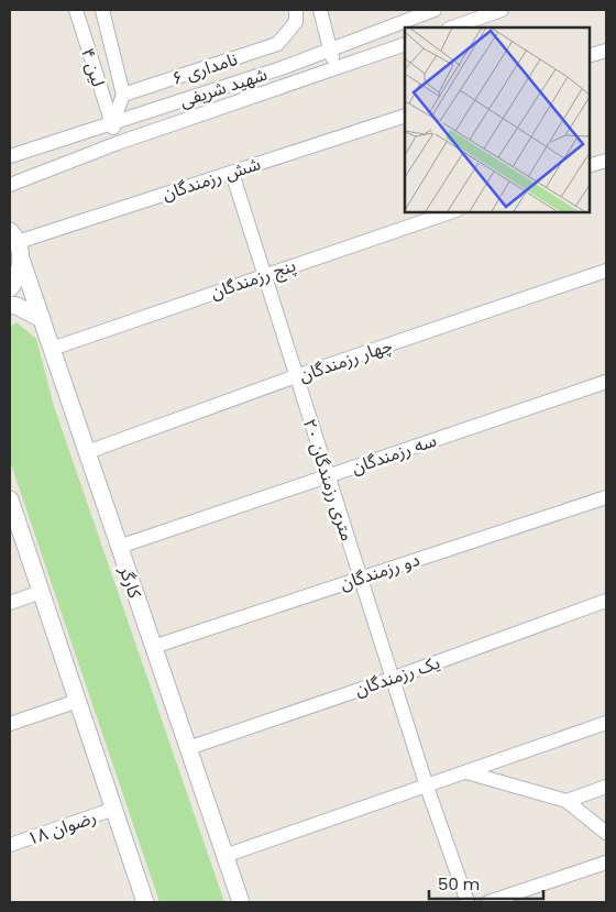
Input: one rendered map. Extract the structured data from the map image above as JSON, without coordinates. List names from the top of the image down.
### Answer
{
  "streets": {
    "street": [
      "لین ۴",
      "نامداری ۶",
      "شهید شریفی",
      "شش رزمندگان",
      "پنج رزمندگان",
      "چهار رزمندگان",
      "سه رزمندگان",
      "۲۰ متری رزمندگان",
      "دو رزمندگان",
      "کارگر",
      "یک رزمندگان",
      "رضوان ۱۸"
    ]
  },
  "crossings": [
    ["لین ۴", "شهید شریفی"],
    ["شش رزمندگان", "۲۰ متری رزمندگان"],
    ["شش رزمندگان", "کارگر"],
    ["پنج رزمندگان", "۲۰ متری رزمندگان"],
    ["پنج رزمندگان", "کارگر"],
    ["چهار رزمندگان", "۲۰ متری رزمندگان"],
    ["چهار رزمندگان", "کارگر"],
    ["سه رزمندگان", "۲۰ متری رزمندگان"],
    ["سه رزمندگان", "کارگر"],
    ["۲۰ متری رزمندگان", "دو رزمندگان"],
    ["۲۰ متری رزمندگان", "یک رزمندگان"],
    ["دو رزمندگان", "کارگر"],
    ["کارگر", "یک رزمندگان"]
  ],
  "scale_bar": "50 m"
}
